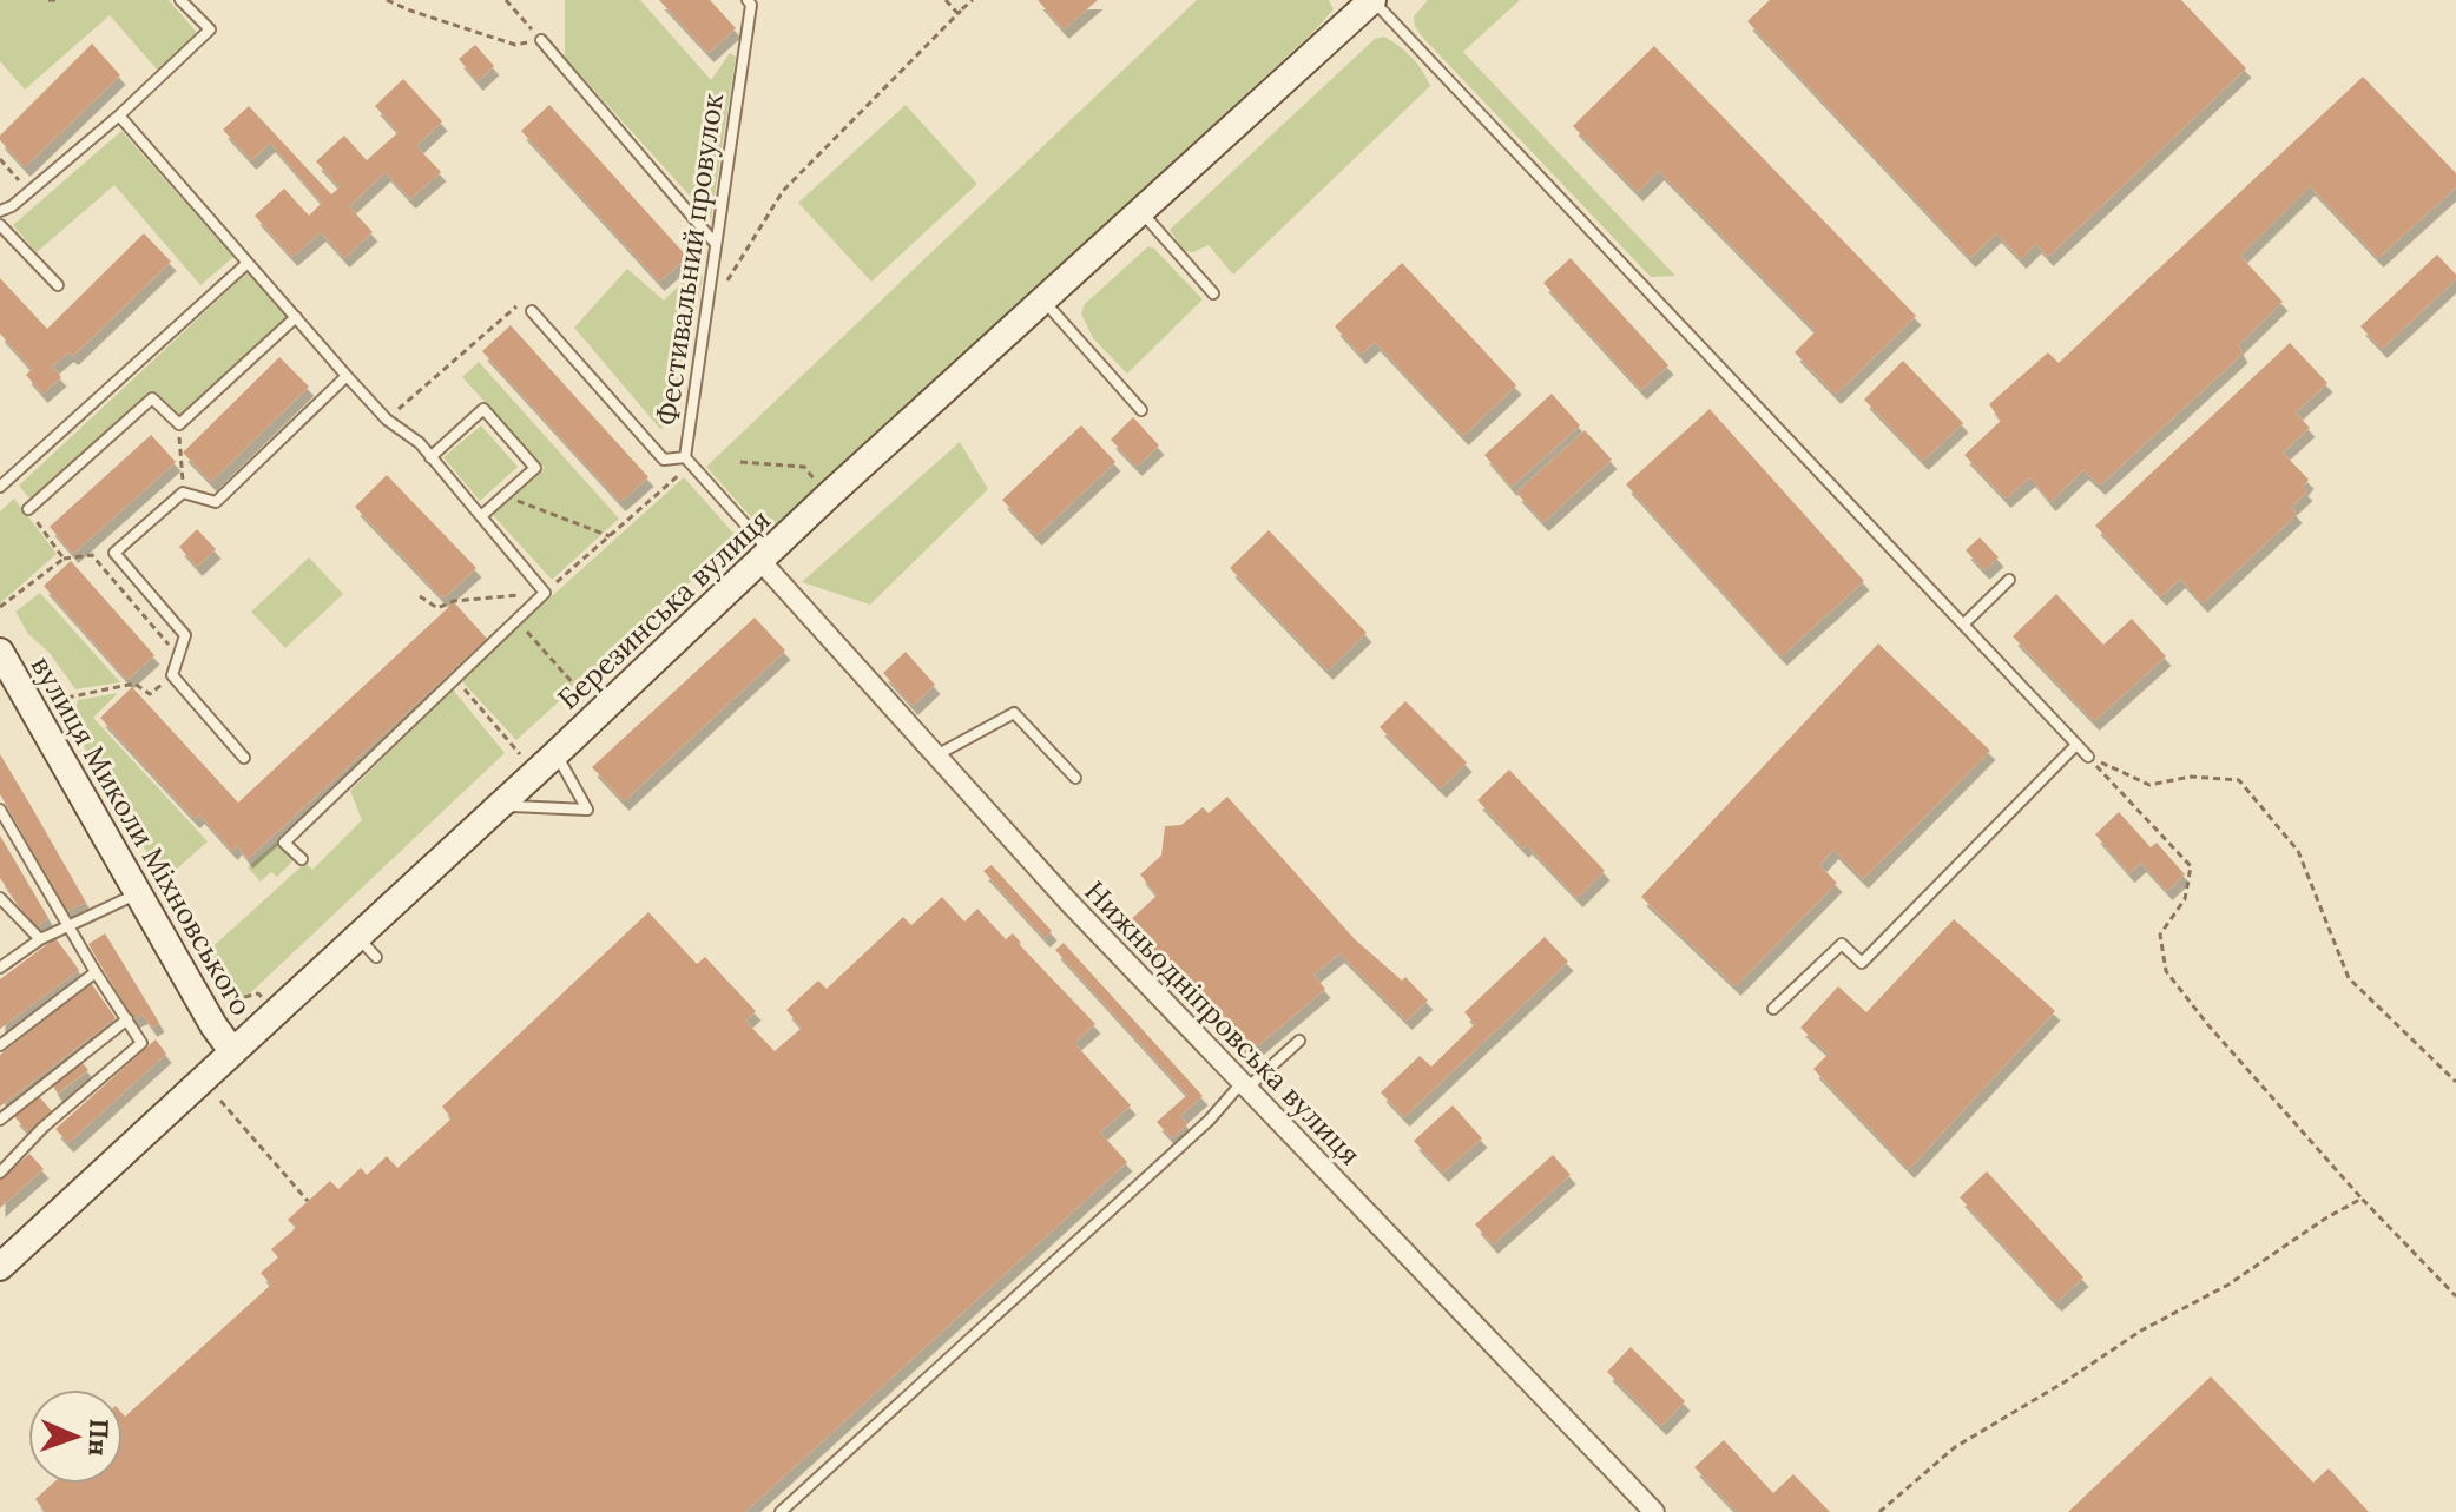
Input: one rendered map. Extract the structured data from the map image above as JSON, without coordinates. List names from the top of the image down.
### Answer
{
  "streets": {
    "street": ["Березинська вулиця", "вулиця Миколи Міхновського", "Нижньодніпровська вулиця"],
    "lane": ["Фестивальний провулок"]
  },
  "crossings": [
    ["Фестивальний провулок", "Березинська вулиця"],
    ["Фестивальний провулок", "Нижньодніпровська вулиця"],
    ["Березинська вулиця", "вулиця Миколи Міхновського"],
    ["Березинська вулиця", "Нижньодніпровська вулиця"]
  ],
  "north": "right"
}
